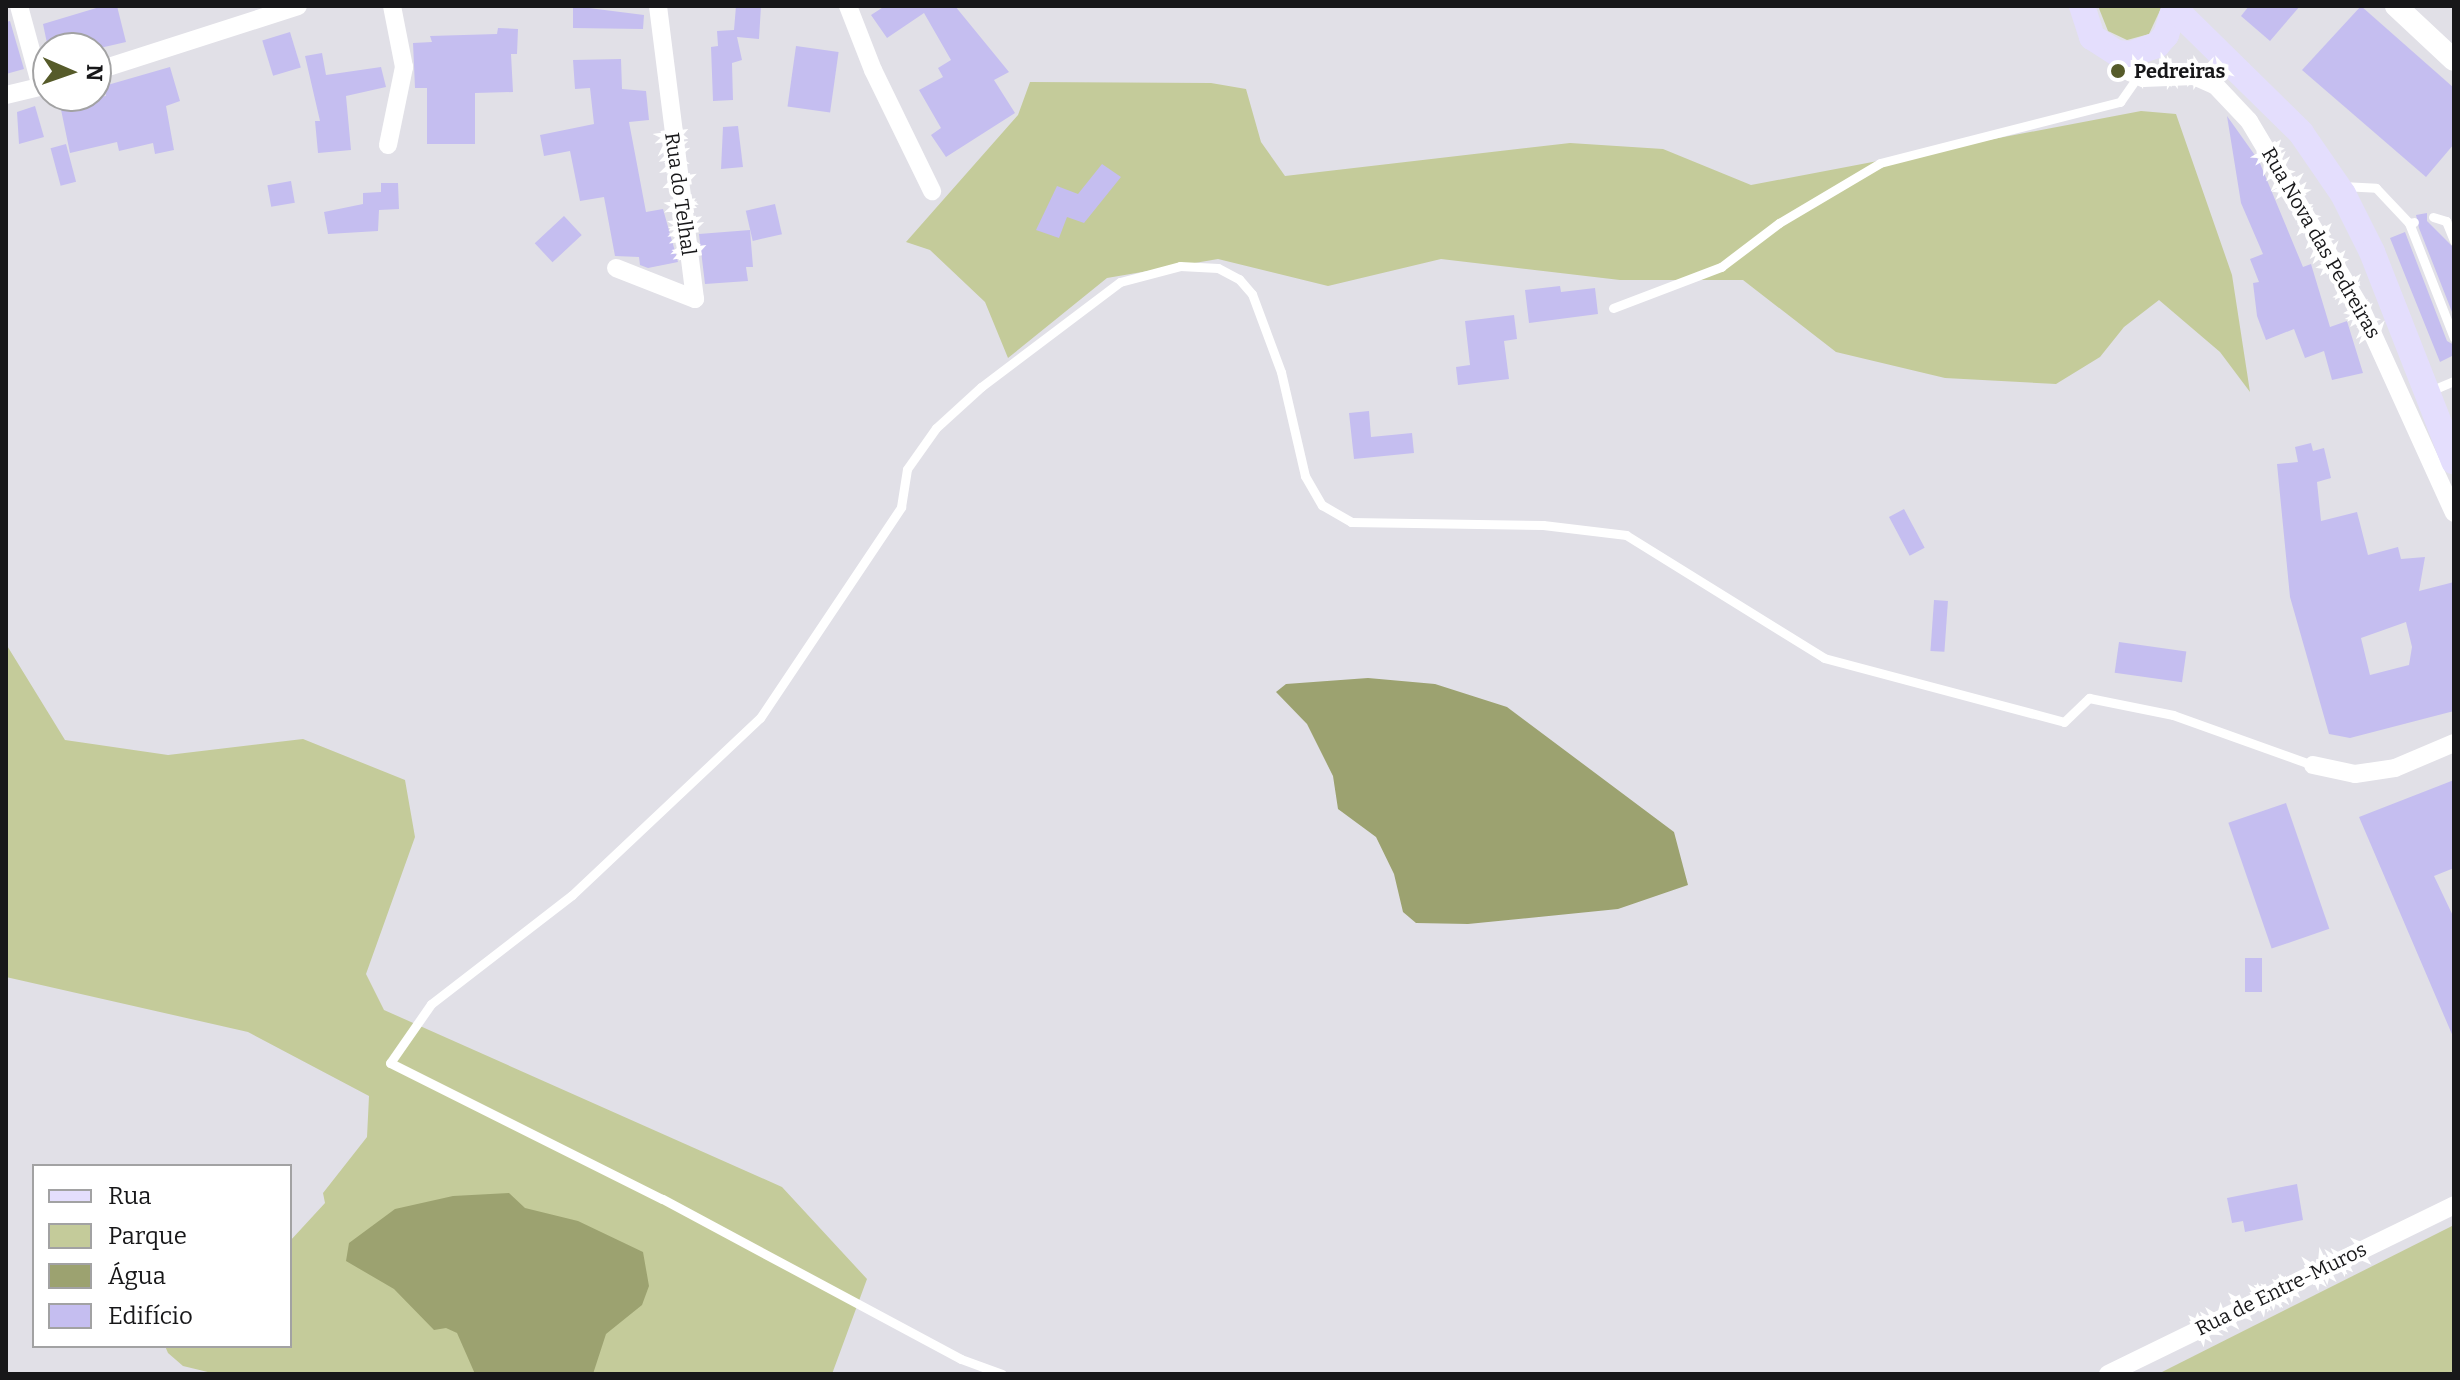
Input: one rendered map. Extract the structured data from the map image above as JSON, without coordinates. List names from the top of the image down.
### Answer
{
  "streets": {
    "street": ["Rua do Telhal", "Rua Nova das Pedreiras", "Rua de Entre-Muros"]
  },
  "places": ["Pedreiras"],
  "legend": [
    "Rua",
    "Parque",
    "Água",
    "Edifício"
  ],
  "north": "right"
}
